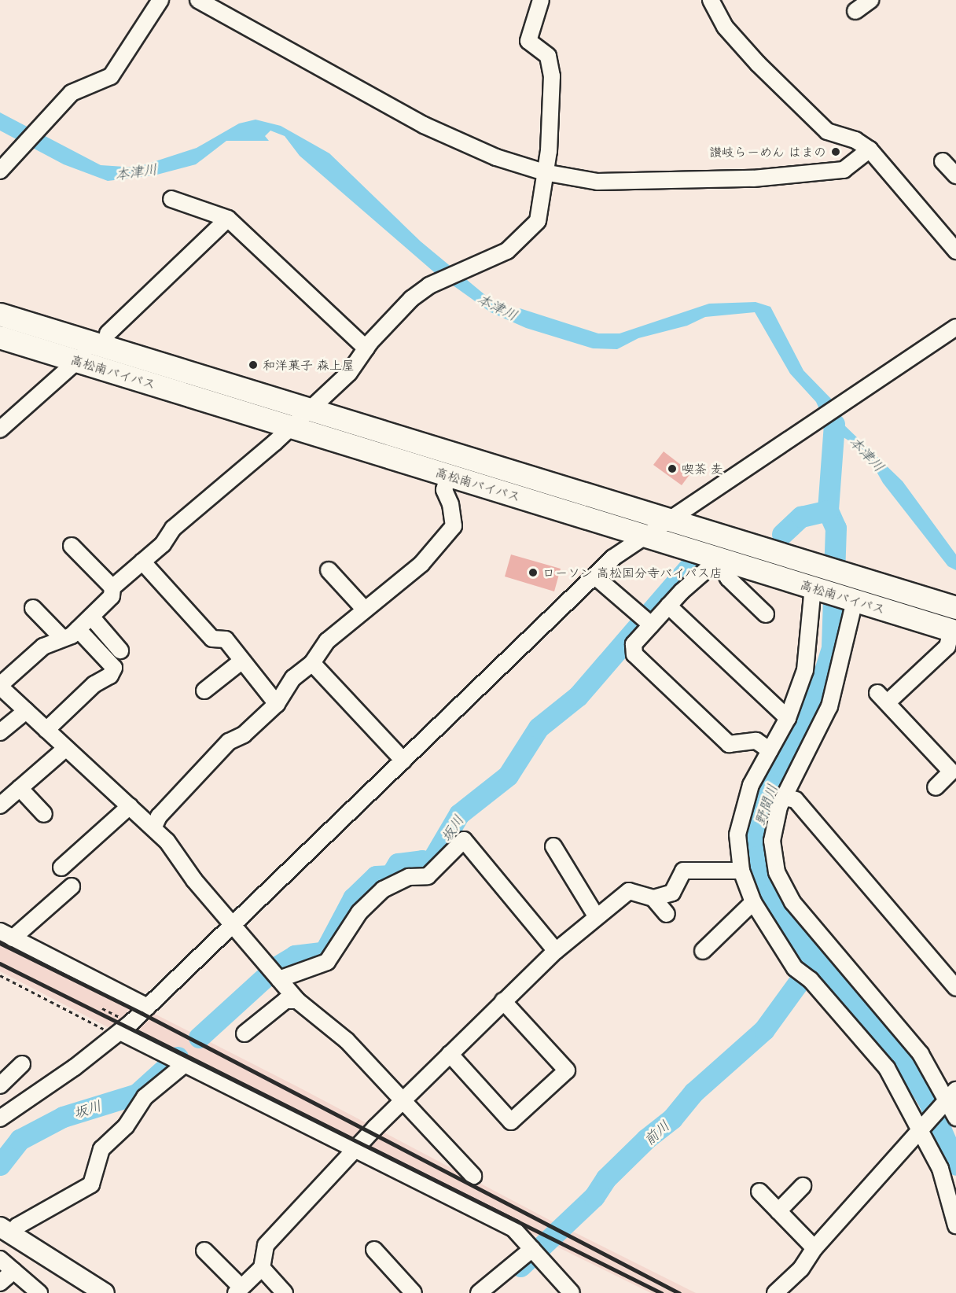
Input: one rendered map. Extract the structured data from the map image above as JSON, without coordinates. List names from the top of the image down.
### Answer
{
  "streets": {
    "highway": ["高松南バイパス"]
  },
  "water": [
    "本津川",
    "野間川",
    "坂川",
    "前川"
  ],
  "places": [
    "讃岐らーめん はまの",
    "和洋菓子 森上屋",
    "喫茶 麦",
    "ローソン 高松国分寺バイパス店"
  ]
}
